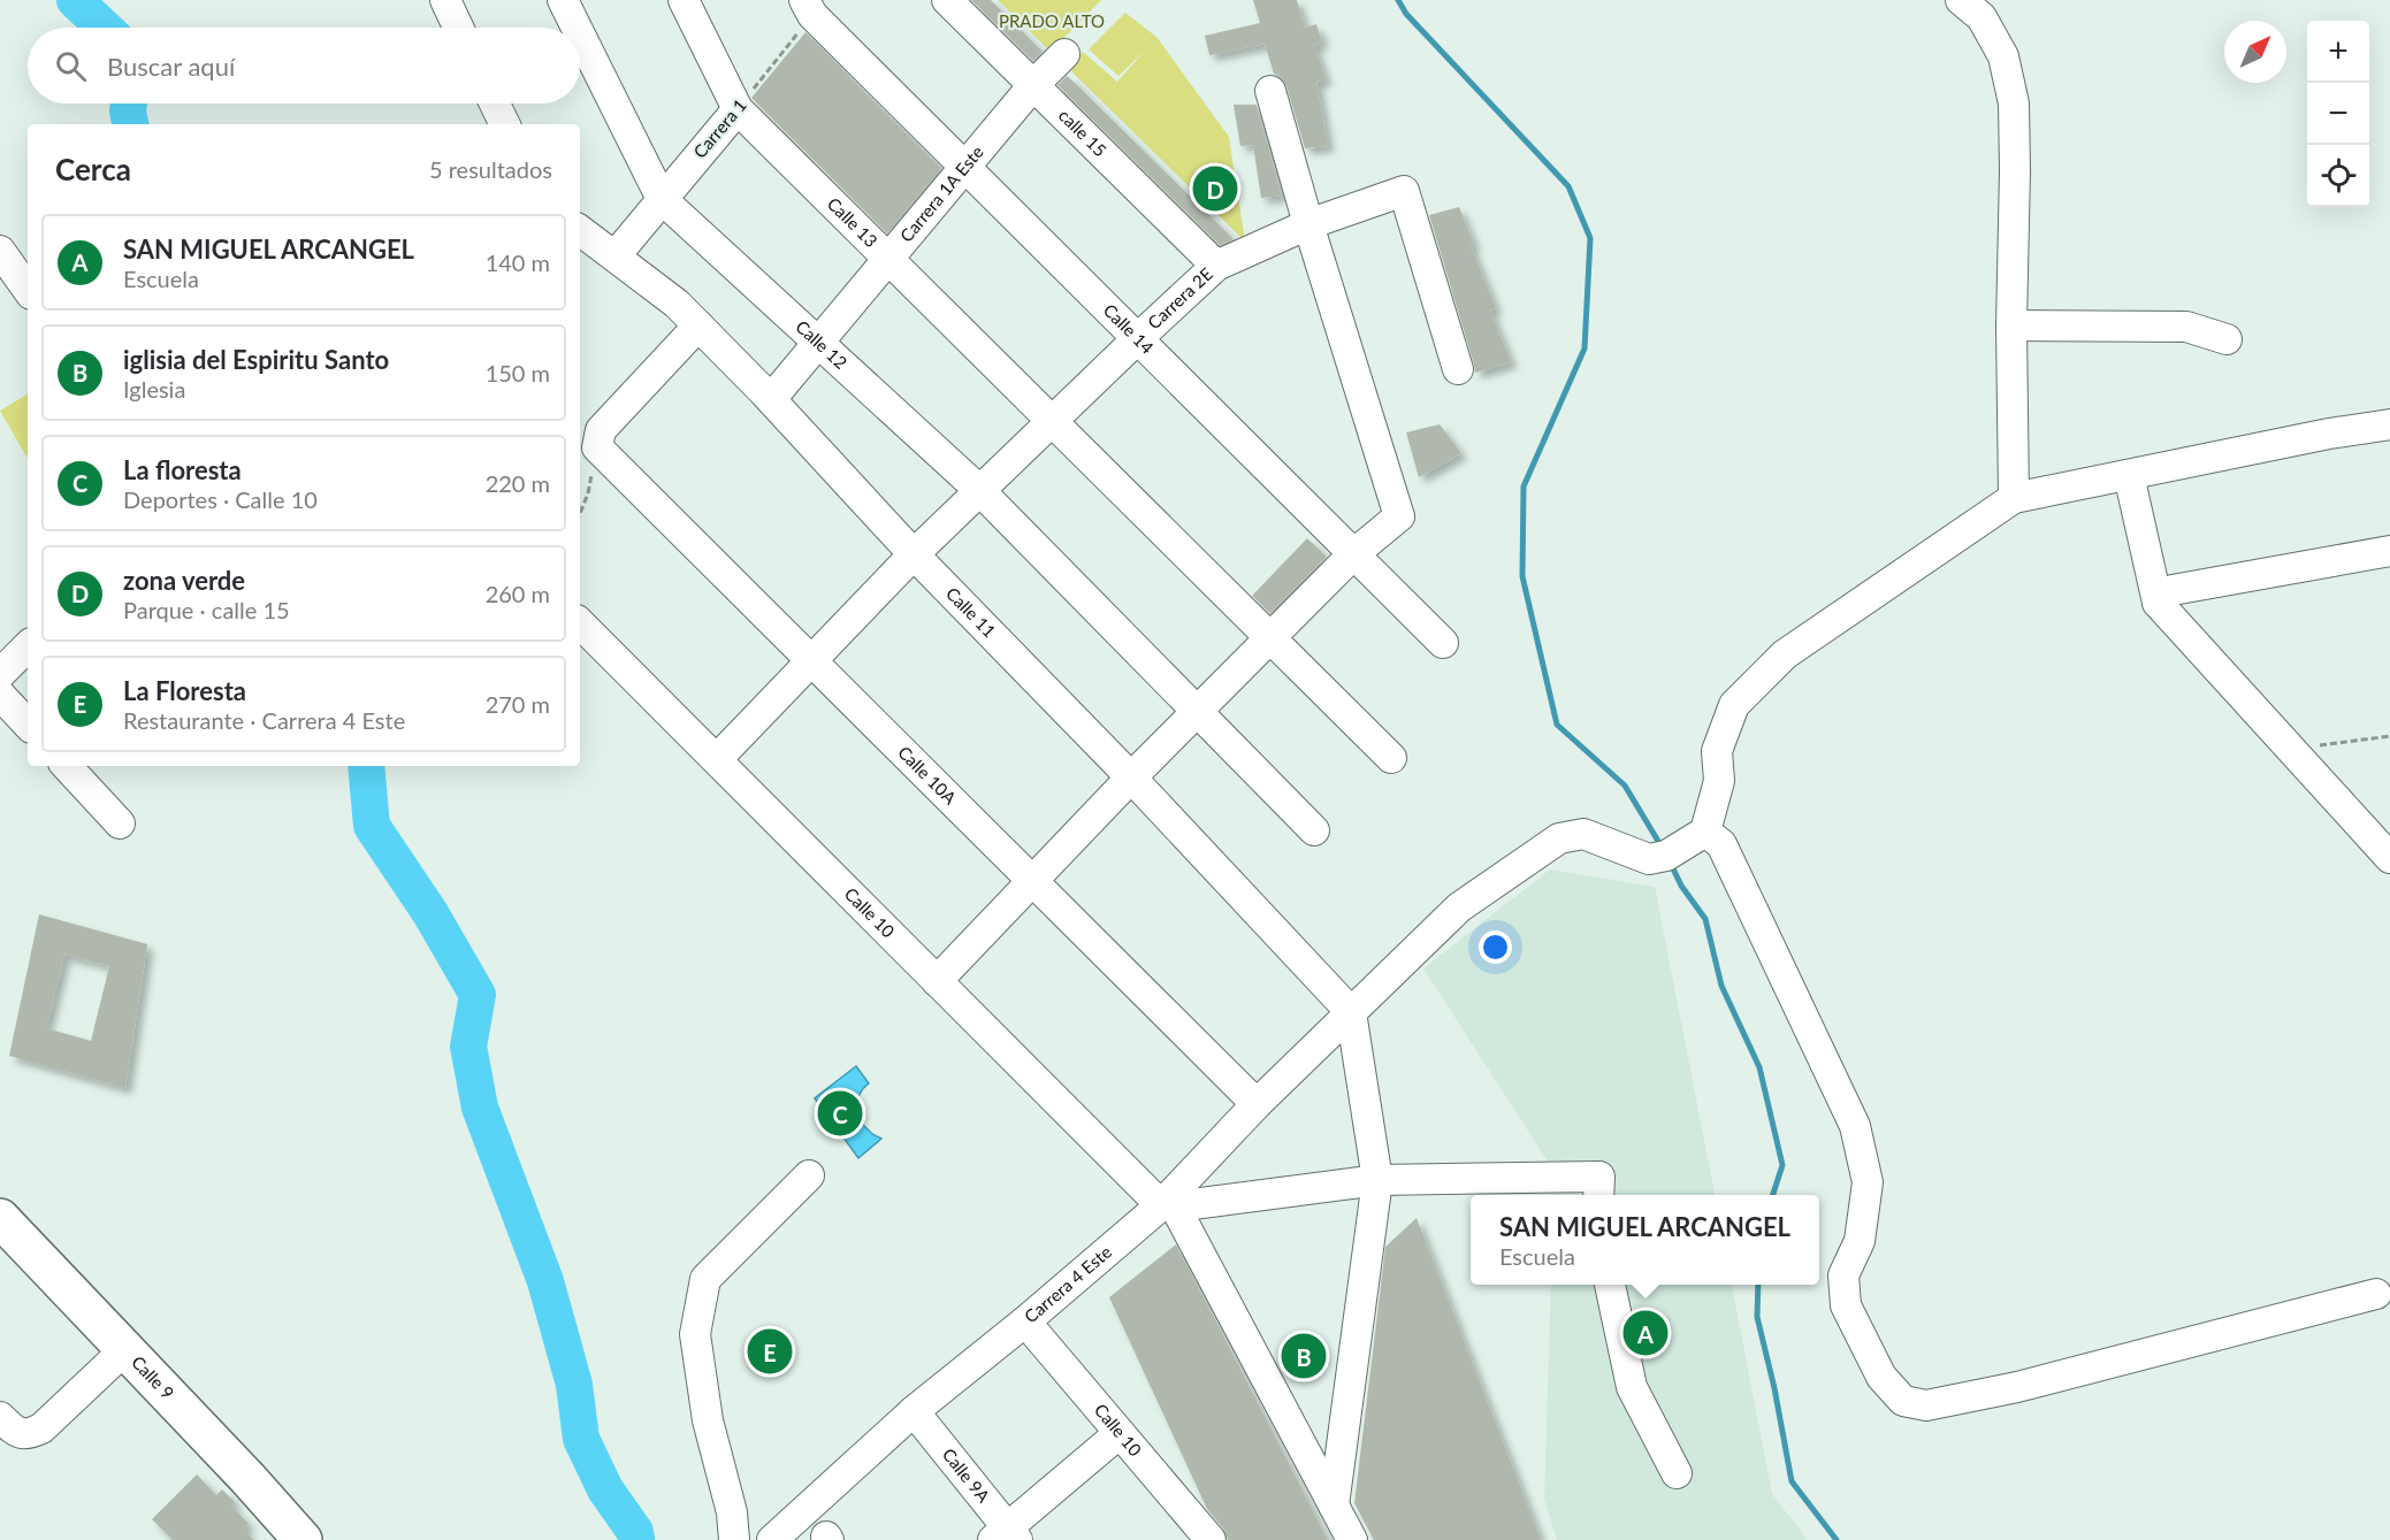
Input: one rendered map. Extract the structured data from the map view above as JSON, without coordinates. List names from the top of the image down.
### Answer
{
  "streets": {
    "main road": ["Calle 9"],
    "street": [
      "Carrera 1",
      "calle 15",
      "Carrera 1A Este",
      "Calle 13",
      "Carrera 2E",
      "Calle 14",
      "Calle 12",
      "Calle 11",
      "Calle 10A",
      "Calle 10",
      "Carrera 4 Este",
      "Calle 9A"
    ]
  },
  "crossings": [
    ["Carrera 1", "Calle 13"],
    ["Carrera 1", "Calle 14"],
    ["Carrera 1", "Calle 12"],
    ["Carrera 1", "Calle 11"],
    ["calle 15", "Carrera 1A Este"],
    ["calle 15", "Carrera 2E"],
    ["Carrera 1A Este", "Calle 13"],
    ["Carrera 1A Este", "Calle 14"],
    ["Carrera 1A Este", "Calle 12"],
    ["Carrera 1A Este", "Calle 11"],
    ["Calle 13", "Carrera 2E"],
    ["Carrera 2E", "Calle 14"],
    ["Carrera 2E", "Calle 12"],
    ["Carrera 2E", "Calle 11"],
    ["Carrera 2E", "Calle 10A"],
    ["Carrera 2E", "Calle 10"],
    ["Calle 11", "Carrera 4 Este"],
    ["Calle 10A", "Carrera 4 Este"],
    ["Calle 10", "Carrera 4 Este"],
    ["Carrera 4 Este", "Calle 9A"]
  ],
  "parks": ["PRADO ALTO"],
  "north": "top right",
  "page": {
    "map_buttons": ["+", "−"],
    "search": "Buscar aquí",
    "heading": ["Cerca", "5 resultados"],
    "pins": [
      "D",
      "C",
      "A",
      "E",
      "B"
    ],
    "list": [
      {
        "mark": "A",
        "name": "SAN MIGUEL ARCANGEL",
        "note": "Escuela",
        "value": "140 m"
      },
      {
        "mark": "B",
        "name": "iglisia del Espiritu Santo",
        "note": "Iglesia",
        "value": "150 m"
      },
      {
        "mark": "C",
        "name": "La floresta",
        "note": "Deportes · Calle 10",
        "value": "220 m"
      },
      {
        "mark": "D",
        "name": "zona verde",
        "note": "Parque · calle 15",
        "value": "260 m"
      },
      {
        "mark": "E",
        "name": "La Floresta",
        "note": "Restaurante · Carrera 4 Este",
        "value": "270 m"
      }
    ],
    "popup": ["SAN MIGUEL ARCANGEL", "Escuela"]
  }
}
